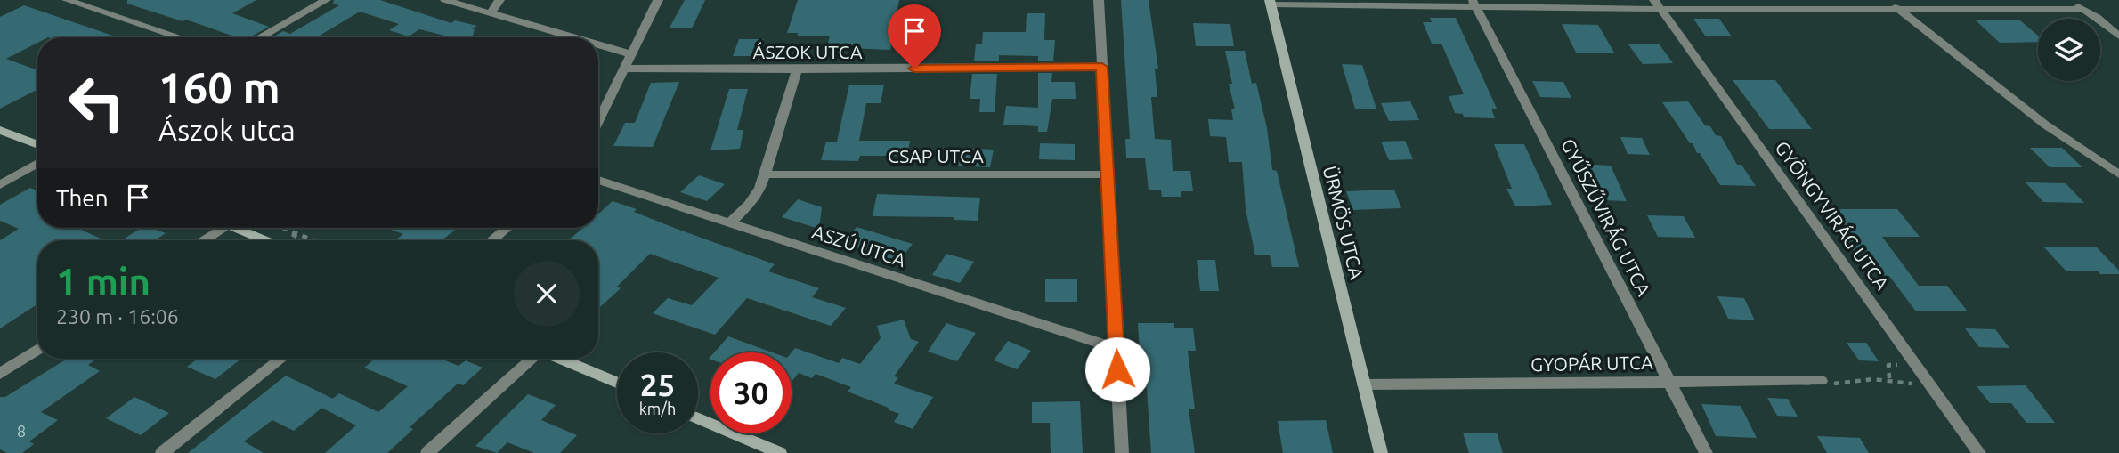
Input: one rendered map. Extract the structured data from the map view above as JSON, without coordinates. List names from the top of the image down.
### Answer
{
  "streets": {
    "street": [
      "ÁSZOK UTCA",
      "CSAP UTCA",
      "GYÖNGYVIRÁG UTCA",
      "GYŰSZŰVIRÁG UTCA",
      "ÜRMÖS UTCA",
      "ASZÚ UTCA",
      "GYOPÁR UTCA"
    ]
  },
  "crossings": [
    ["GYŰSZŰVIRÁG UTCA", "GYOPÁR UTCA"],
    ["ÜRMÖS UTCA", "GYOPÁR UTCA"]
  ],
  "house_numbers": ["8"],
  "page": {
    "turn": ["160 m", "Ászok utca"],
    "then": "Then",
    "heading": ["1 min", "230 m · 16:06"],
    "speed": "25 km/h",
    "limit": "30"
  }
}
